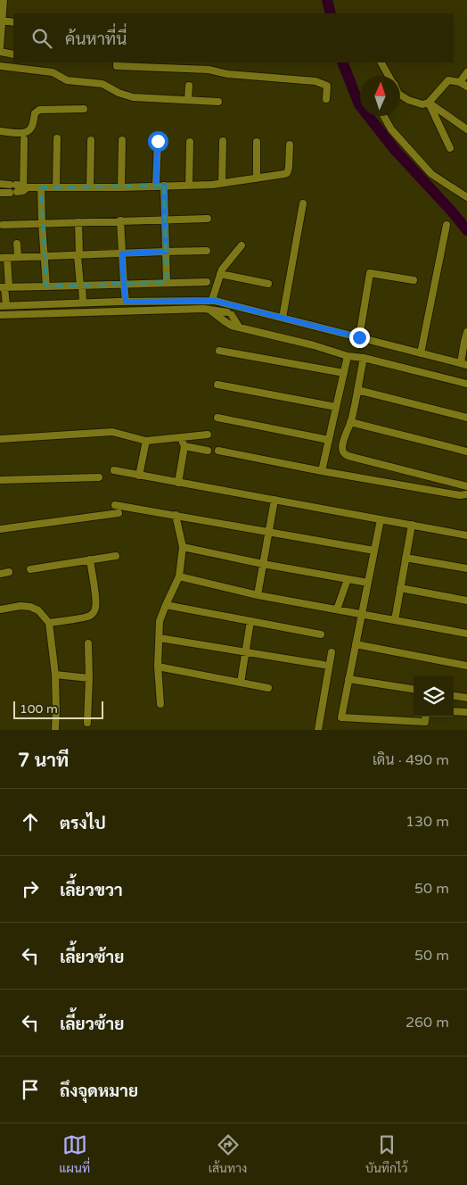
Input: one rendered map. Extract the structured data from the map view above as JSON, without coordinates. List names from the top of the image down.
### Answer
{
  "scale_bar": "100 m",
  "north": "top",
  "page": {
    "search": "ค้นหาที่นี่",
    "scale": "100 m",
    "heading": ["7 นาที", "เดิน · 490 m"],
    "list": [
      ["ตรงไป", "130 m"],
      ["เลี้ยวขวา", "50 m"],
      ["เลี้ยวซ้าย", "50 m"],
      ["เลี้ยวซ้าย", "260 m"],
      "ถึงจุดหมาย"
    ],
    "nav": ["แผนที่", "เส้นทาง", "บันทึกไว้"]
  }
}
